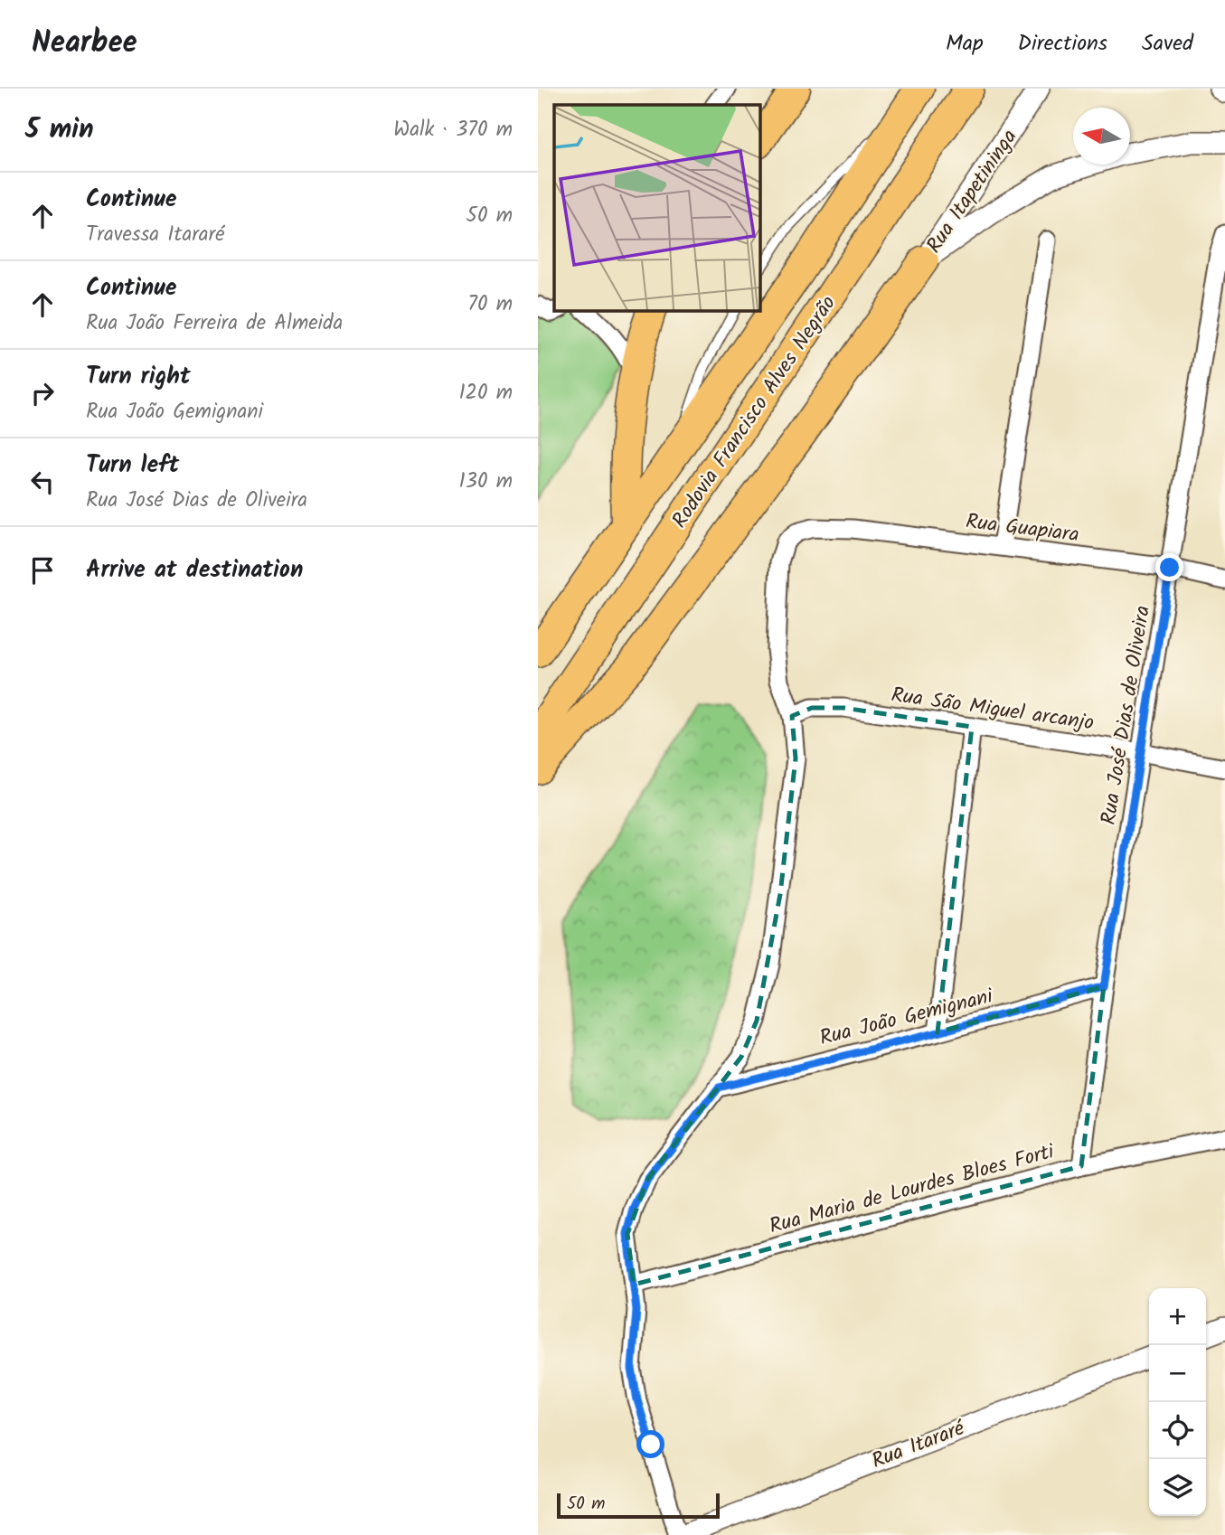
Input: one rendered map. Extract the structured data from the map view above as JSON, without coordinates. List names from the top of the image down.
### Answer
{
  "streets": {
    "highway": ["Rodovia Francisco Alves Negrão"],
    "street": [
      "Rua Itapetininga",
      "Rua Guapiara",
      "Rua São Miguel arcanjo",
      "Rua José Dias de Oliveira",
      "Rua João Gemignani",
      "Rua Maria de Lourdes Bloes Forti",
      "Rua Itararé"
    ]
  },
  "crossings": [
    ["Rua Guapiara", "Rua São Miguel arcanjo"],
    ["Rua Guapiara", "Rua José Dias de Oliveira"],
    ["Rua São Miguel arcanjo", "Rua José Dias de Oliveira"],
    ["Rua José Dias de Oliveira", "Rua João Gemignani"],
    ["Rua José Dias de Oliveira", "Rua Maria de Lourdes Bloes Forti"]
  ],
  "scale_bar": "50 m",
  "north": "left",
  "page": {
    "header": "Nearbee",
    "nav": ["Map", "Directions", "Saved"],
    "heading": ["5 min", "Walk · 370 m"],
    "list": [
      ["Continue", "Travessa Itararé", "50 m"],
      ["Continue", "Rua João Ferreira de Almeida", "70 m"],
      ["Turn right", "Rua João Gemignani", "120 m"],
      ["Turn left", "Rua José Dias de Oliveira", "130 m"],
      "Arrive at destination"
    ],
    "map_buttons": ["+", "−"],
    "scale": "50 m"
  }
}
